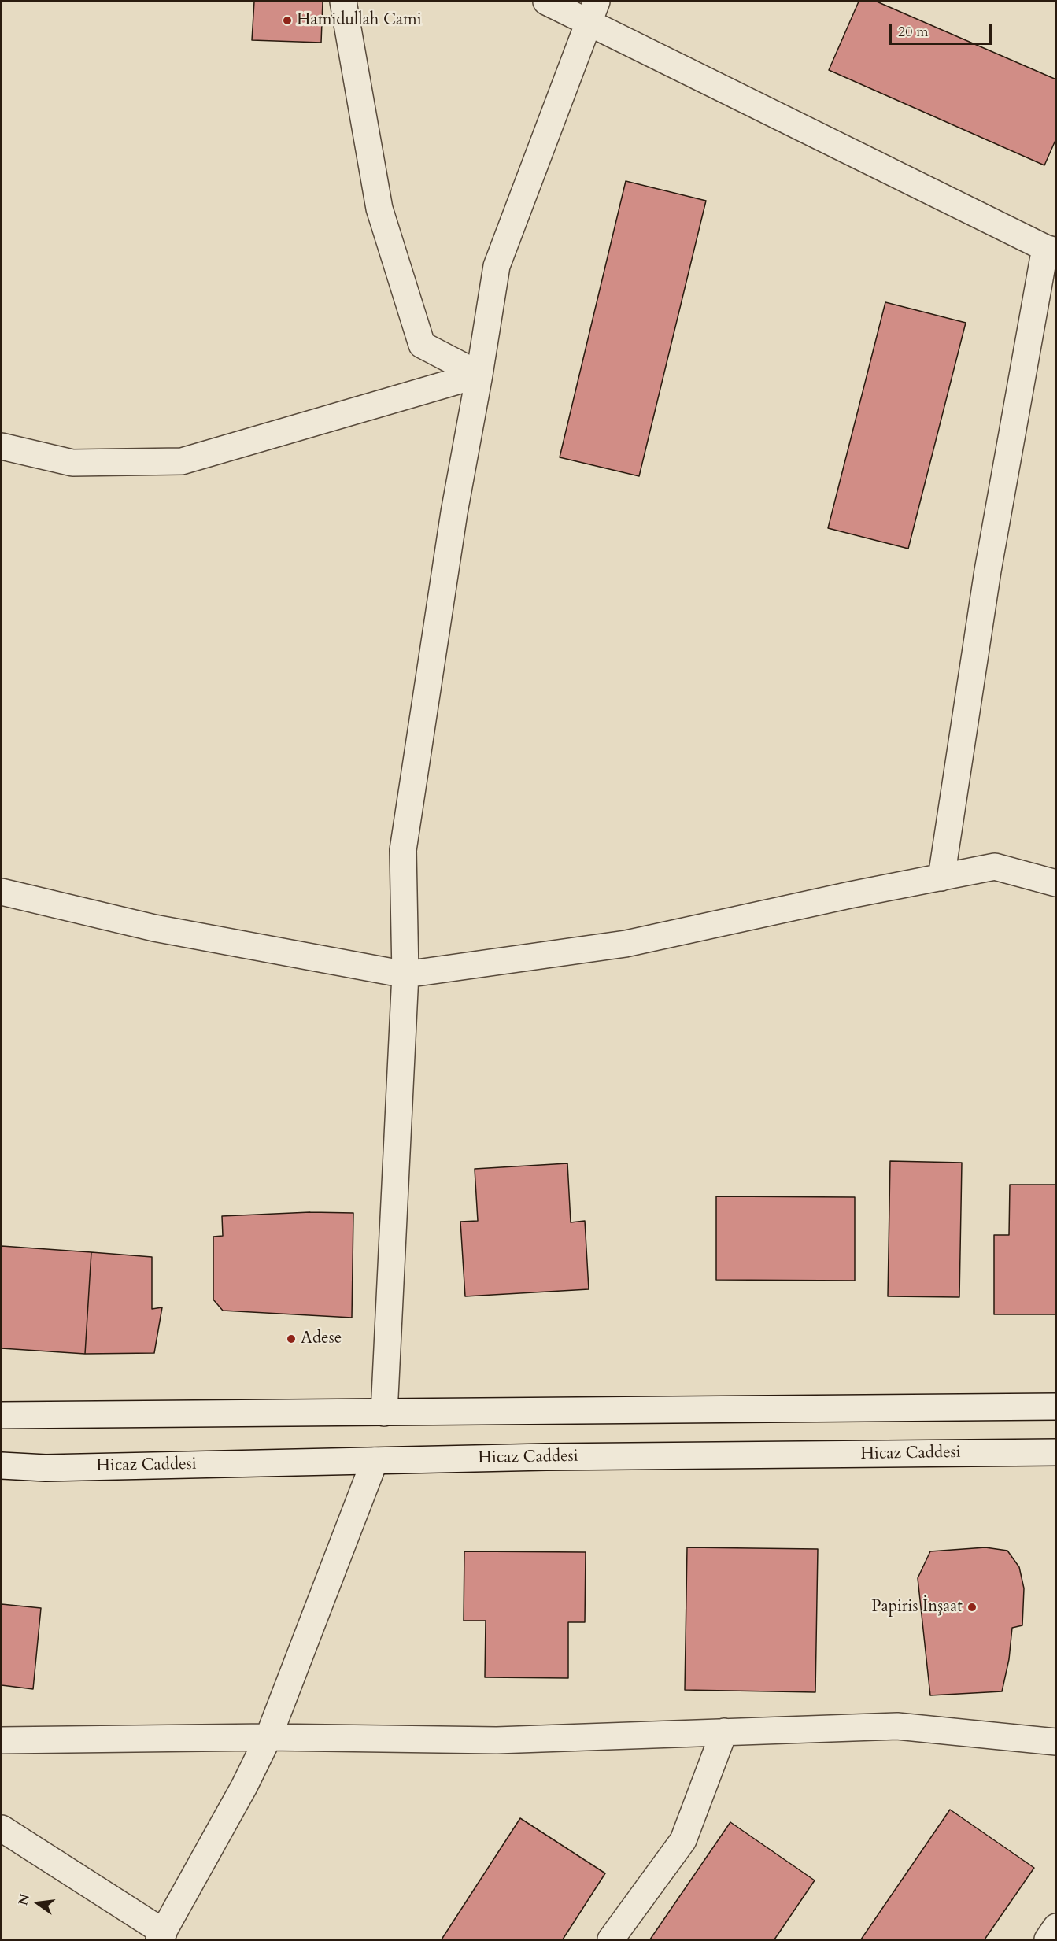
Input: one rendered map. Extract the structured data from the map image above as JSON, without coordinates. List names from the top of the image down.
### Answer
{
  "streets": {
    "street": ["Hicaz Caddesi"]
  },
  "places": ["Hamidullah Cami", "Adese", "Papiris İnşaat"],
  "scale_bar": "20 m",
  "north": "left"
}
